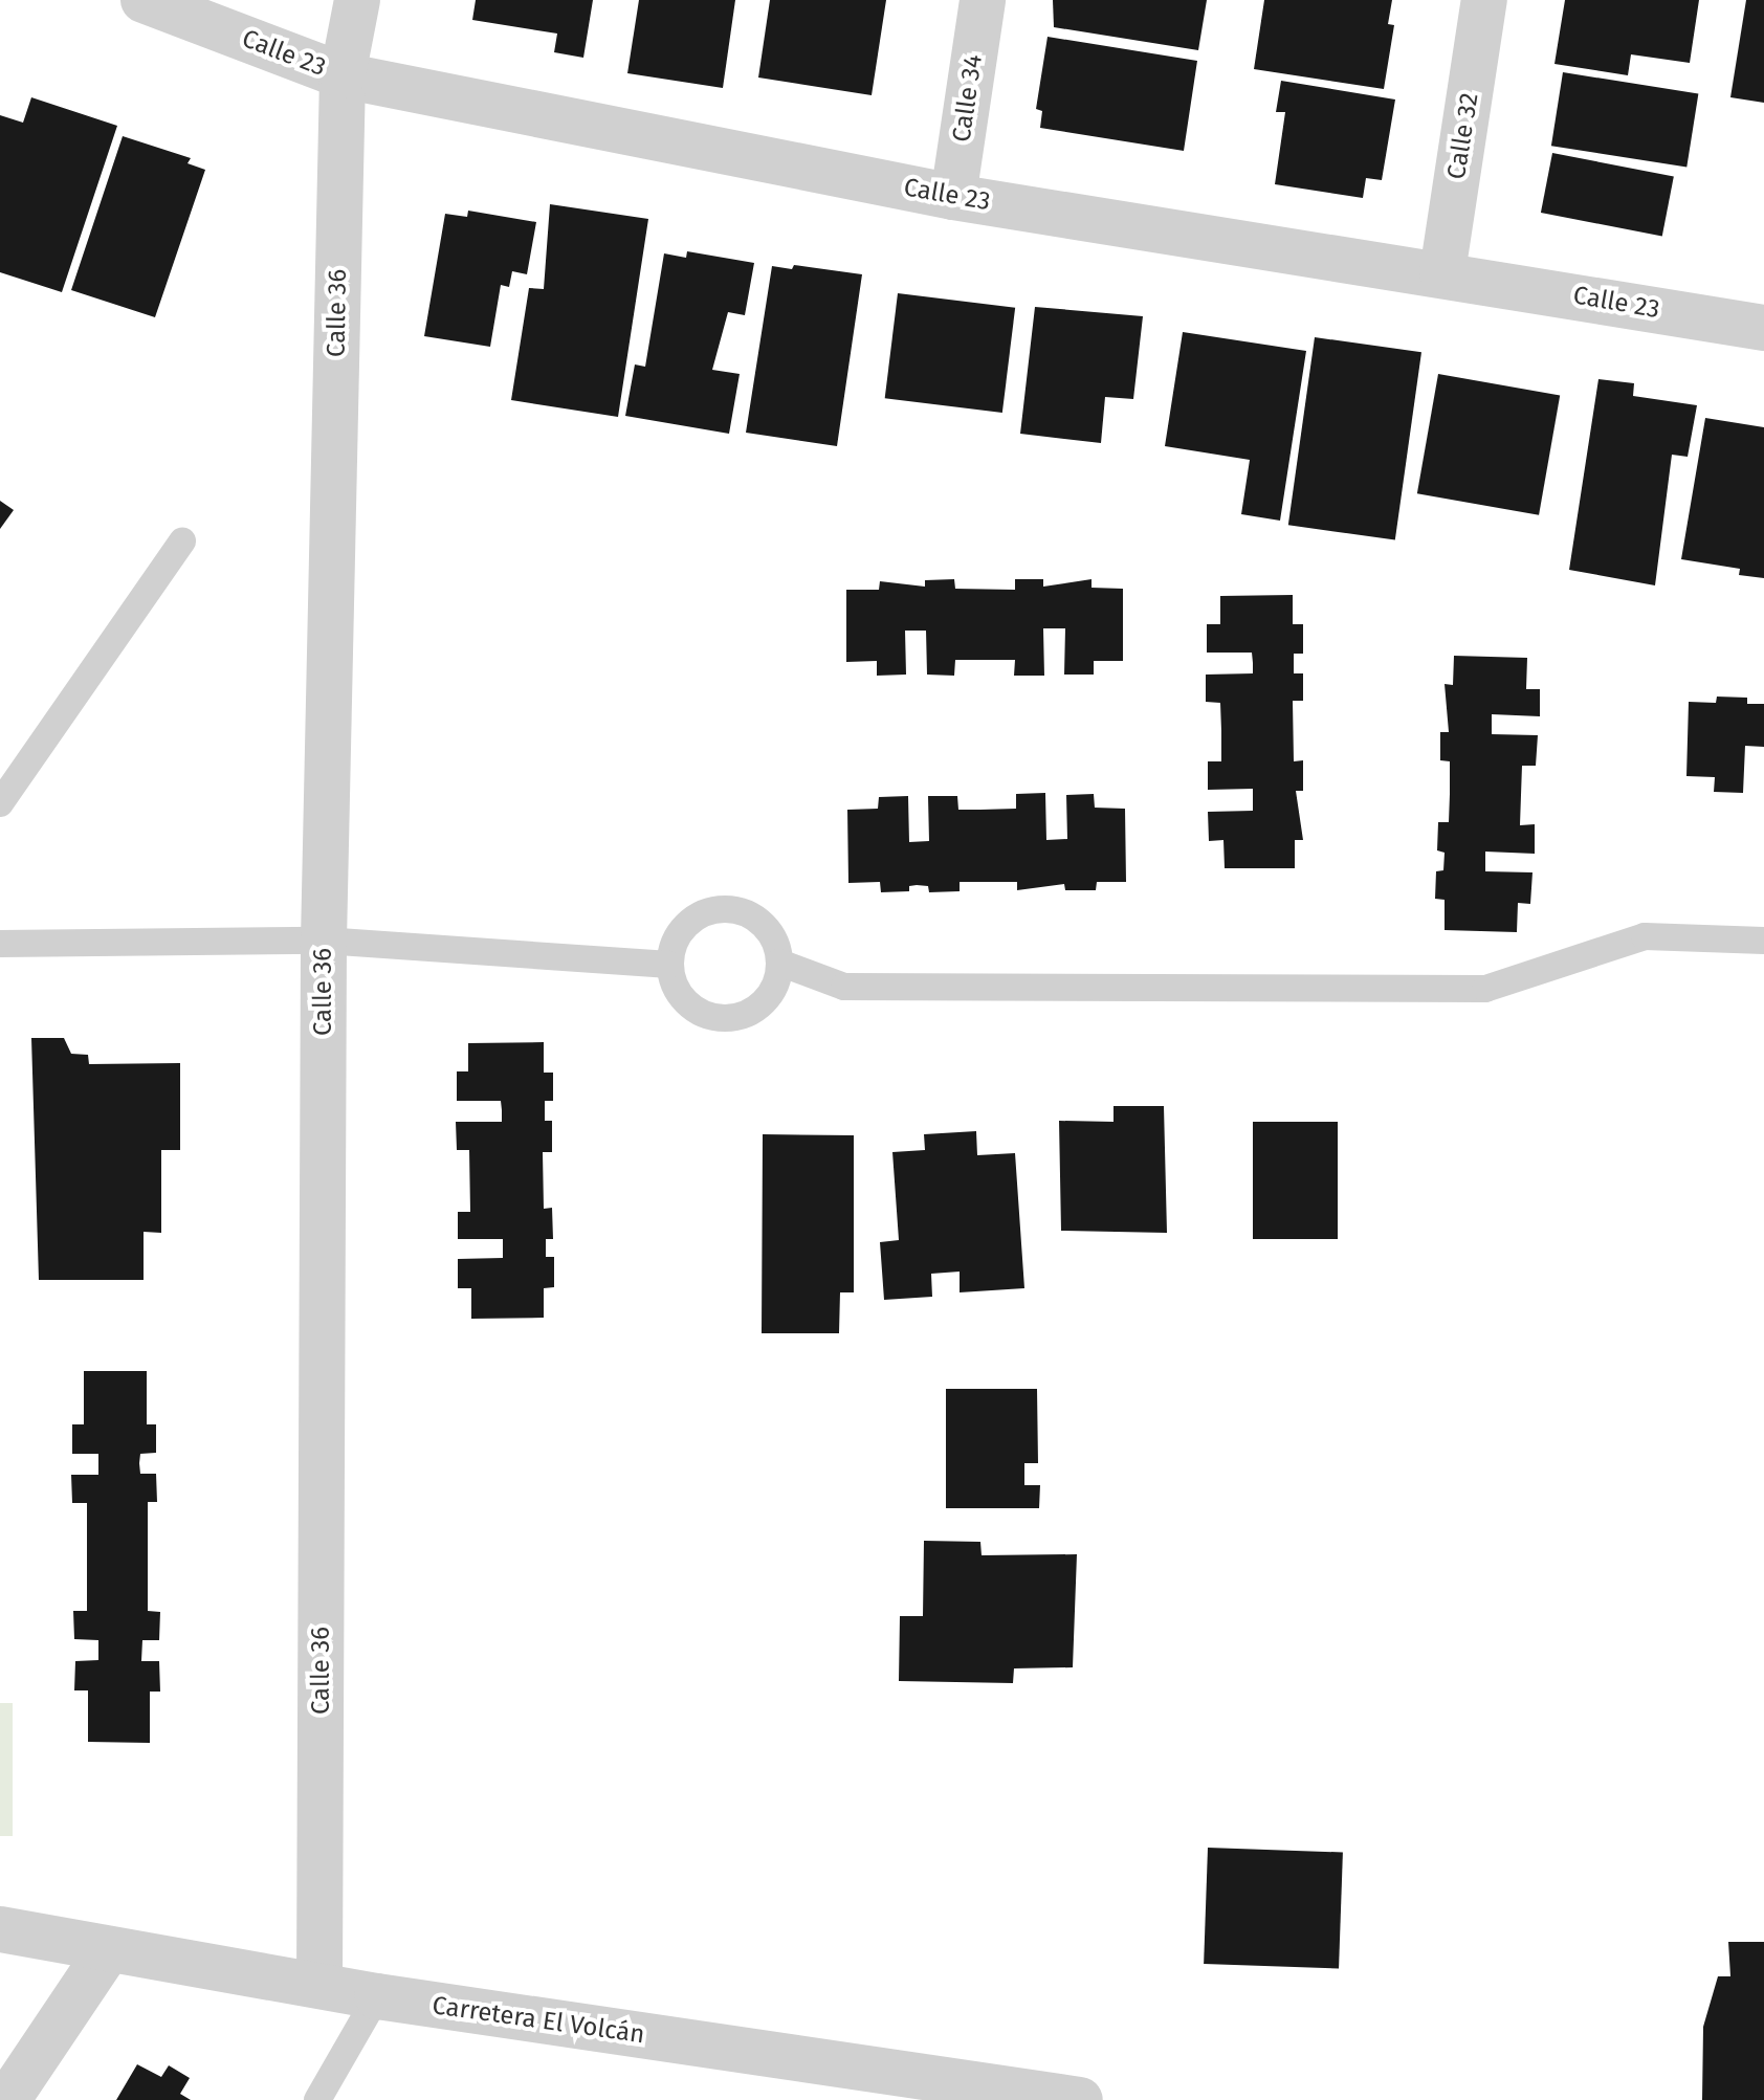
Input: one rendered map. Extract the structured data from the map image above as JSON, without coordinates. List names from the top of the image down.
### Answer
{
  "streets": {
    "street": [
      "Calle 23",
      "Calle 34",
      "Calle 32",
      "Calle 36",
      "Carretera El Volcán"
    ]
  },
  "crossings": [
    ["Calle 23", "Calle 34"],
    ["Calle 23", "Calle 32"],
    ["Calle 23", "Calle 36"],
    ["Calle 36", "Carretera El Volcán"]
  ]
}
